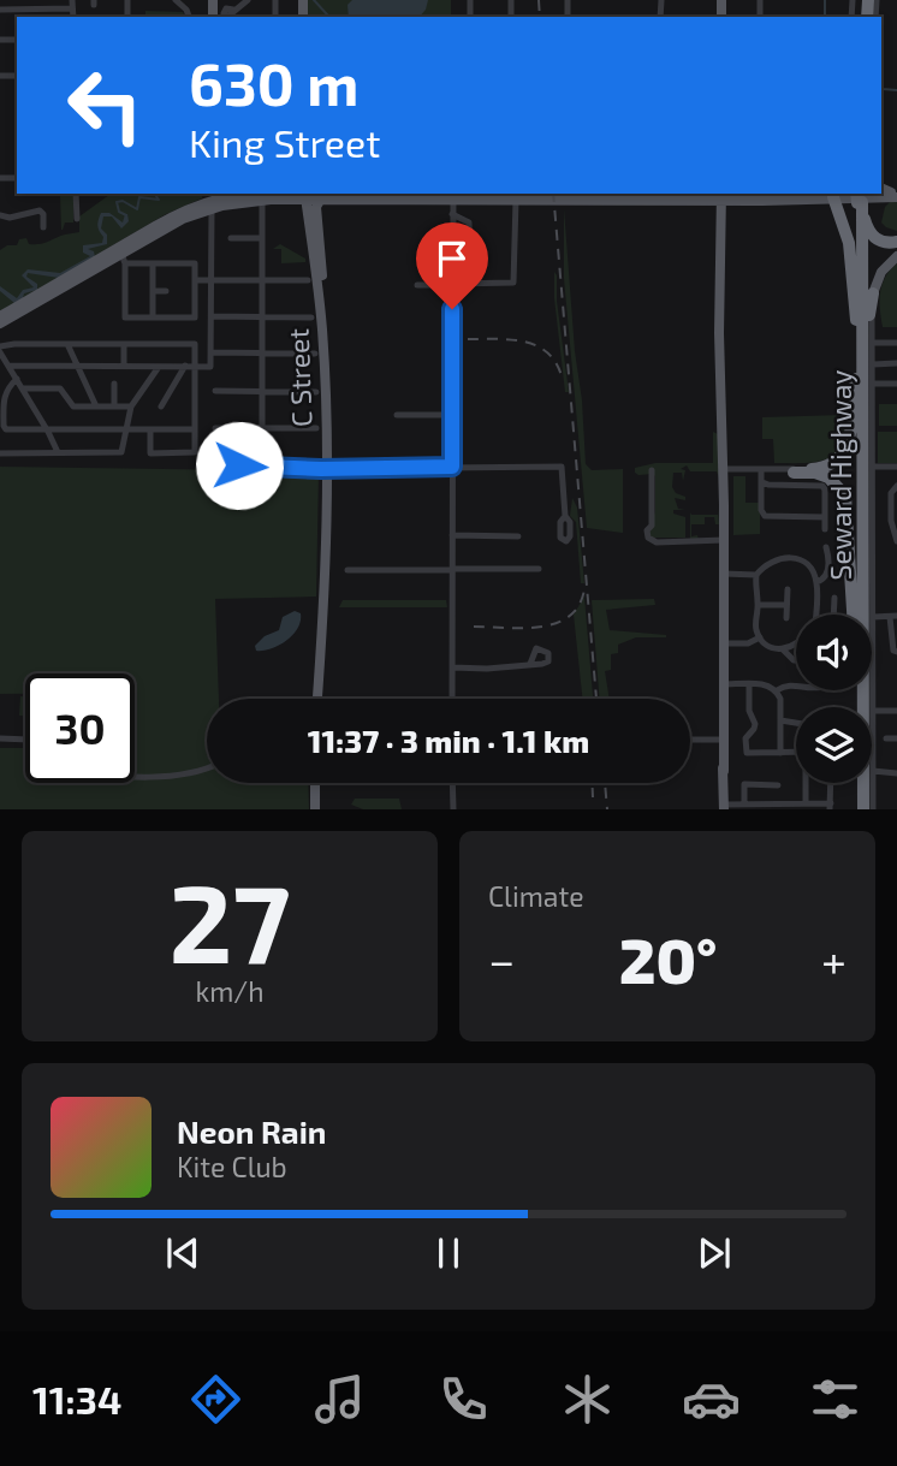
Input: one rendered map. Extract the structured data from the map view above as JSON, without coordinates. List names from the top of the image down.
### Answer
{
  "streets": {
    "highway": ["Seward Highway"],
    "main road": ["C Street"]
  },
  "page": {
    "turn": ["630 m", "King Street"],
    "limit": "30",
    "trip": "11:37 · 3 min · 1.1 km",
    "tile": [
      ["27", "km/h"],
      "Climate"
    ],
    "heat": ["−", "20°", "+"],
    "song": ["Neon Rain", "Kite Club"],
    "tabs": "11:34"
  }
}
